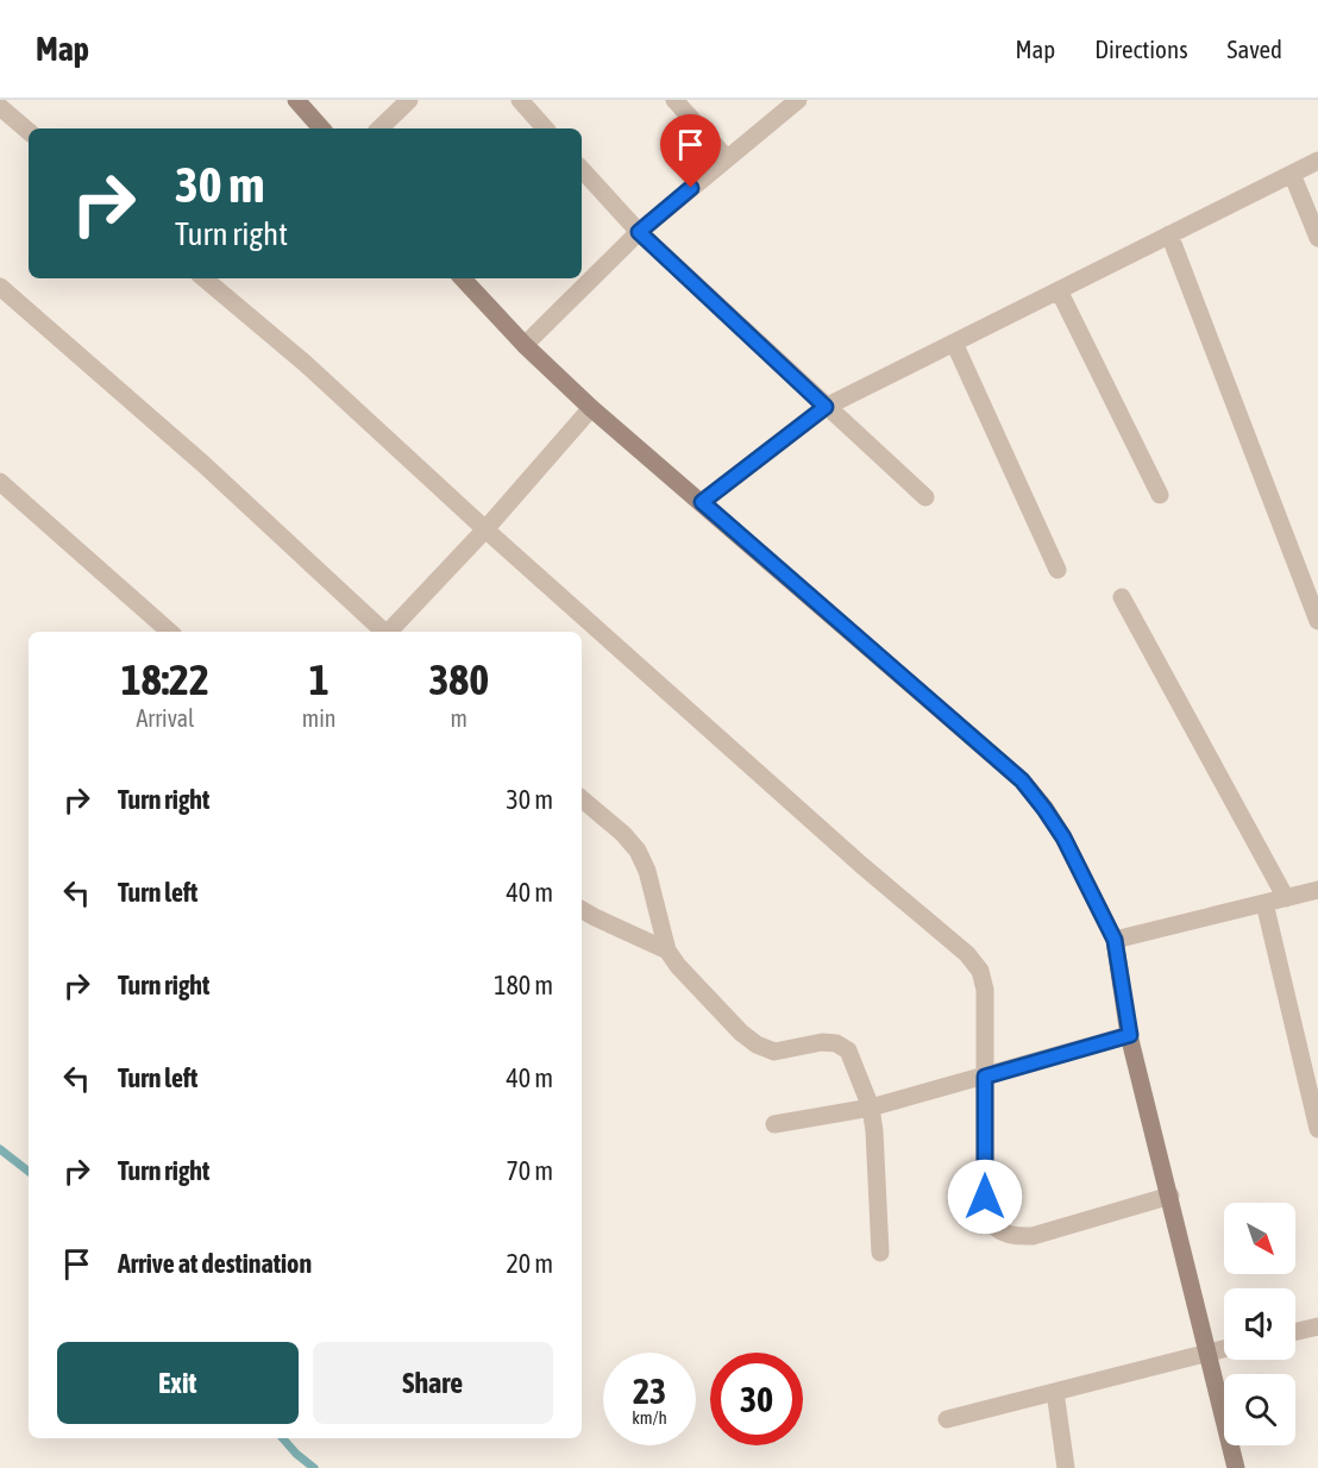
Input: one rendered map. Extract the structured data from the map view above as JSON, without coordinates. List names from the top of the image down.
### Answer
{
  "north": "bottom right",
  "page": {
    "header": "Map",
    "nav": ["Map", "Directions", "Saved"],
    "turn": ["30 m", "Turn right"],
    "eta": [
      "18:22",
      "Arrival",
      "1",
      "min",
      "380",
      "m"
    ],
    "list": [
      {
        "name": "Turn right",
        "value": "30 m"
      },
      {
        "name": "Turn left",
        "value": "40 m"
      },
      {
        "name": "Turn right",
        "value": "180 m"
      },
      {
        "name": "Turn left",
        "value": "40 m"
      },
      {
        "name": "Turn right",
        "value": "70 m"
      },
      {
        "name": "Arrive at destination",
        "value": "20 m"
      }
    ],
    "buttons": ["Exit", "Share"],
    "speed": "23 km/h",
    "limit": "30"
  }
}
